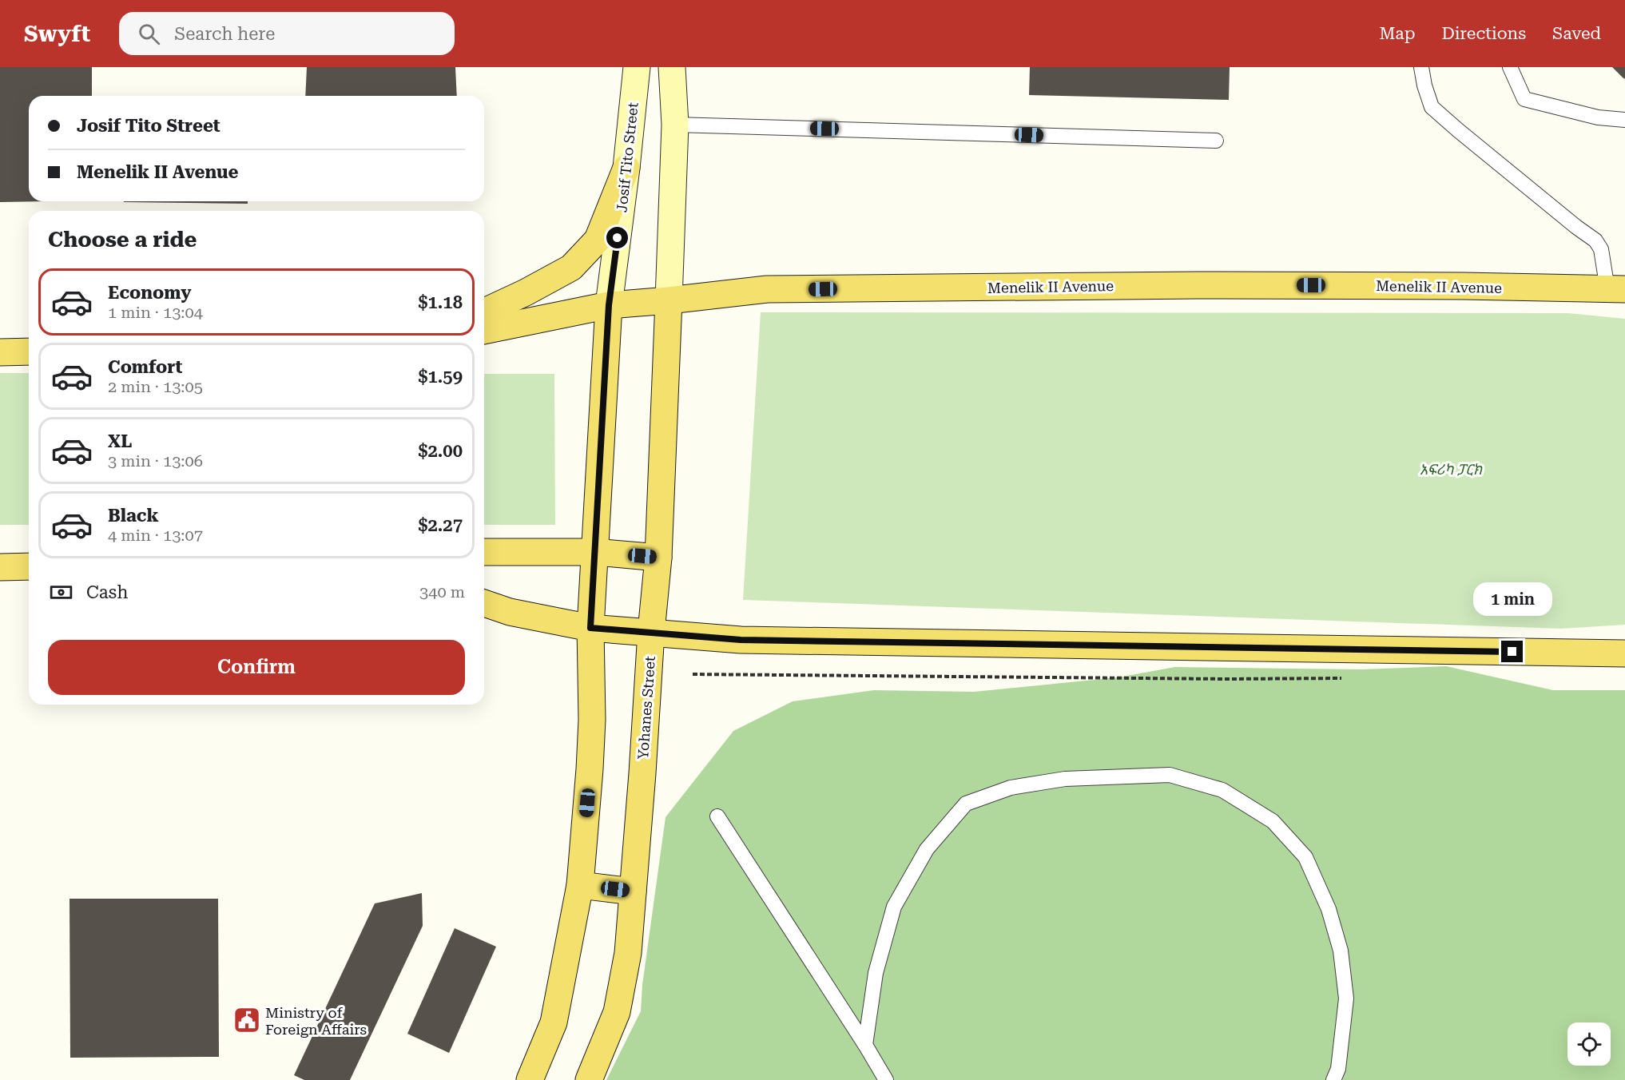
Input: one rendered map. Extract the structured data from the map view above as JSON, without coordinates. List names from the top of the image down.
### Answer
{
  "streets": {
    "main road": ["Josif Tito Street", "Menelik II Avenue", "Yohanes Street"]
  },
  "crossings": [
    ["Josif Tito Street", "Menelik II Avenue"],
    ["Menelik II Avenue", "Yohanes Street"]
  ],
  "parks": ["አፍሪካ ፓርክ"],
  "places": {
    "public building": ["Ministry of Foreign Affairs"]
  },
  "page": {
    "header": "Swyft",
    "search": "Search here",
    "nav": ["Map", "Directions", "Saved"],
    "banner": ["Josif Tito Street", "Menelik II Avenue"],
    "heading": "Choose a ride",
    "list": [
      {
        "name": "Economy",
        "note": "1 min · 13:04",
        "value": "$1.18"
      },
      {
        "name": "Comfort",
        "note": "2 min · 13:05",
        "value": "$1.59"
      },
      {
        "name": "XL",
        "note": "3 min · 13:06",
        "value": "$2.00"
      },
      {
        "name": "Black",
        "note": "4 min · 13:07",
        "value": "$2.27"
      }
    ],
    "pay": ["Cash", "340 m"],
    "bubble": "1 min",
    "buttons": "Confirm"
  }
}
